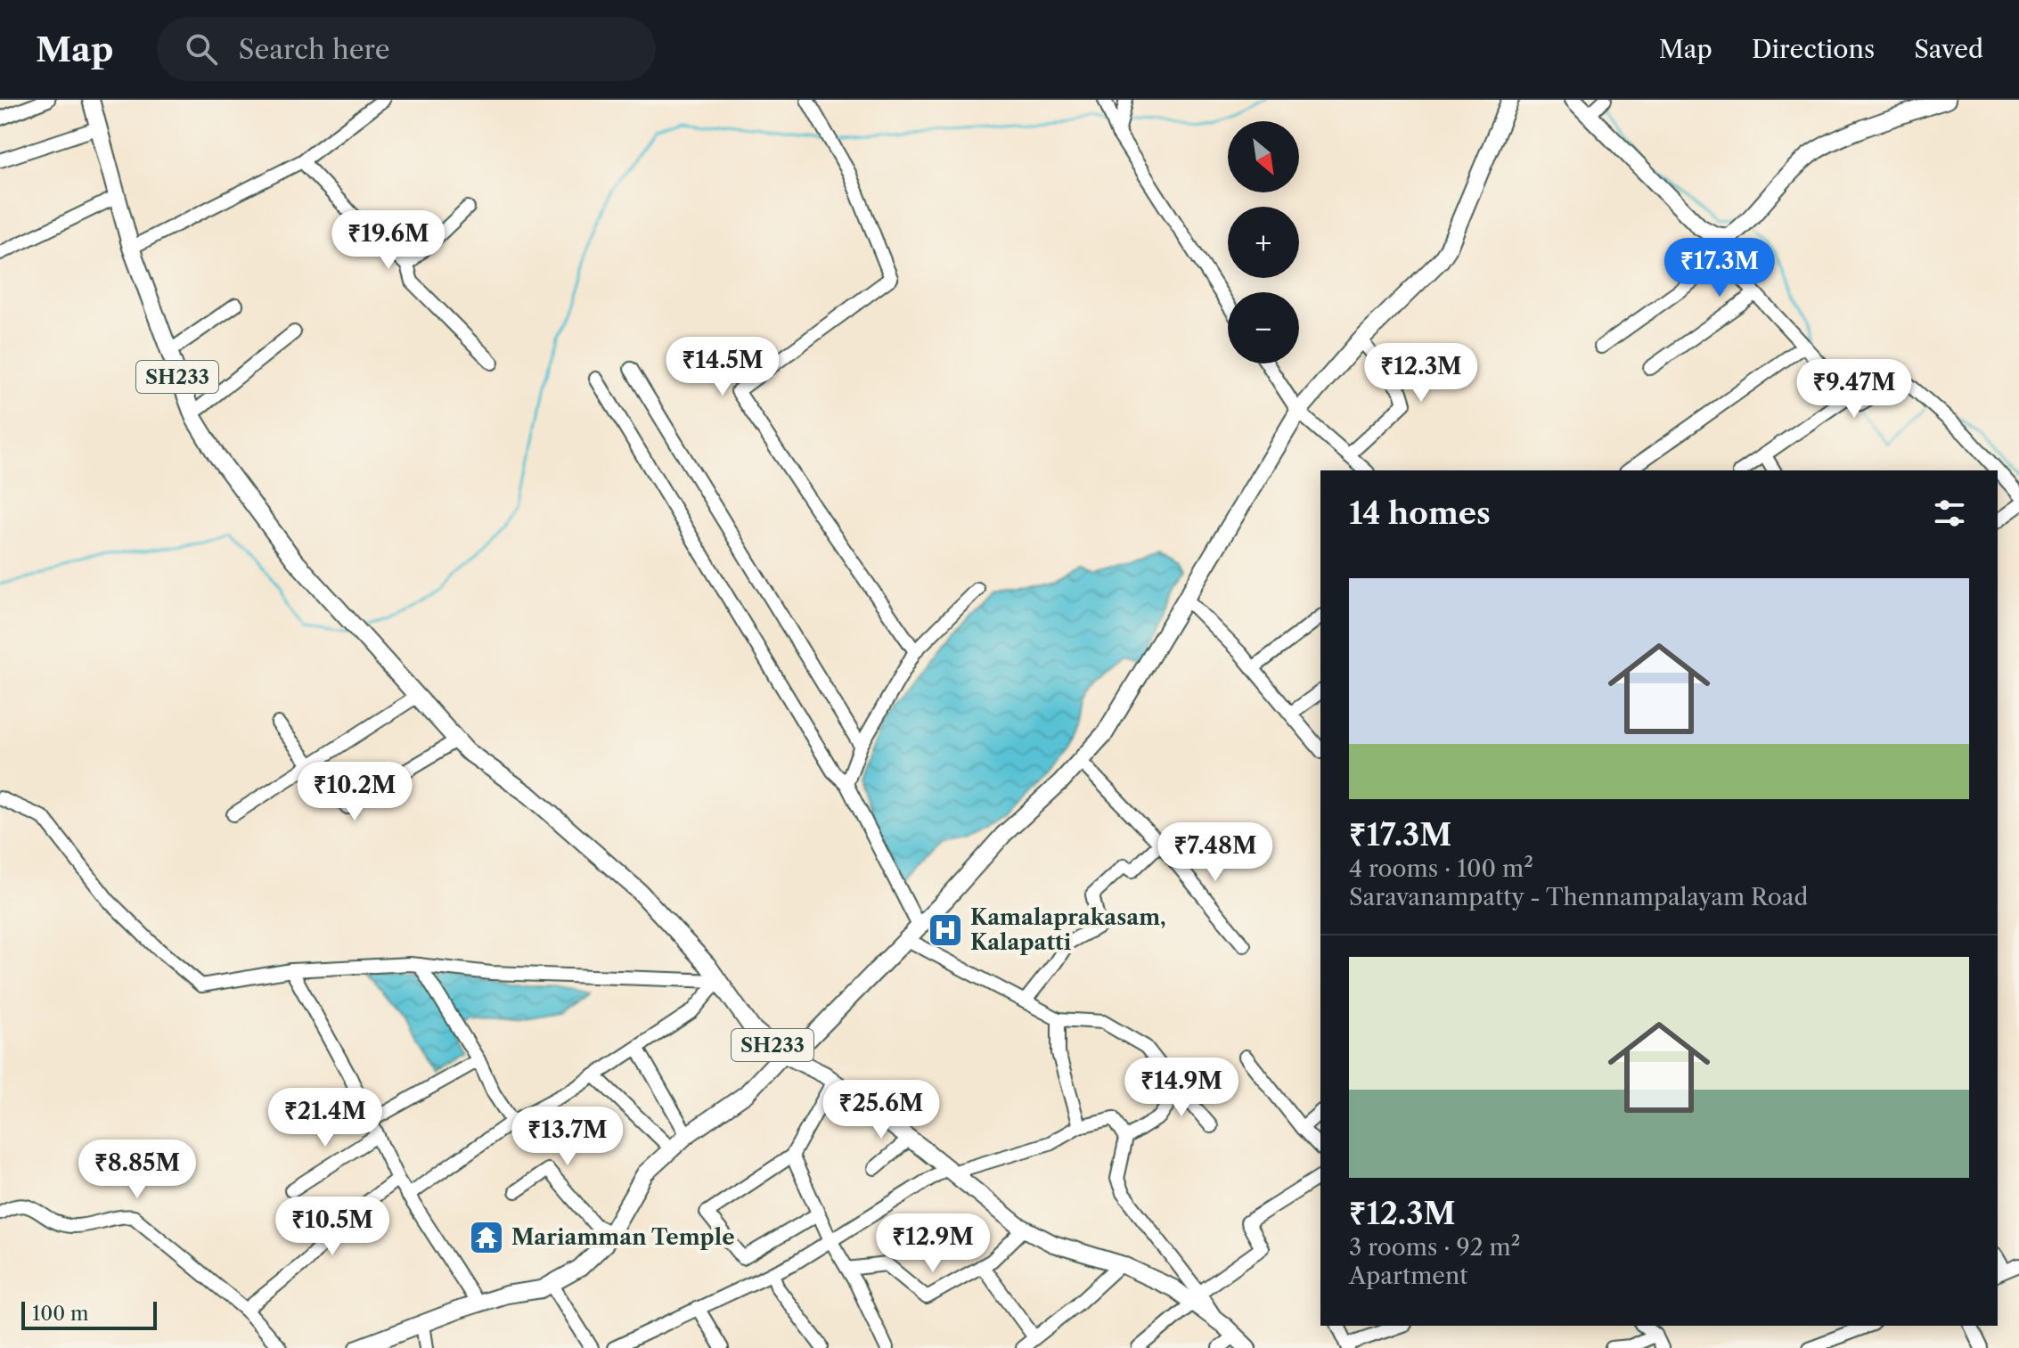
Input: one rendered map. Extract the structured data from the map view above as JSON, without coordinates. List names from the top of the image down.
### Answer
{
  "streets": {
    "main road": ["SH233"]
  },
  "places": {
    "hospital": ["Kamalaprakasam, Kalapatti"],
    "temple": ["Mariamman Temple"]
  },
  "scale_bar": "100 m",
  "north": "bottom right",
  "page": {
    "header": "Map",
    "search": "Search here",
    "nav": ["Map", "Directions", "Saved"],
    "map_buttons": ["+", "−"],
    "price": [
      "₹19.6M",
      "₹17.3M",
      "₹14.5M",
      "₹12.3M",
      "₹9.47M",
      "₹10.2M",
      "₹7.48M",
      "₹14.9M",
      "₹25.6M",
      "₹21.4M",
      "₹13.7M",
      "₹8.85M",
      "₹10.5M",
      "₹12.9M"
    ],
    "heading": "14 homes",
    "list": [
      {
        "name": "₹17.3M",
        "note": "4 rooms · 100 m² · Saravanampatty - Thennampalayam Road"
      },
      {
        "name": "₹12.3M",
        "note": "3 rooms · 92 m² · Apartment"
      }
    ],
    "scale": "100 m"
  }
}
